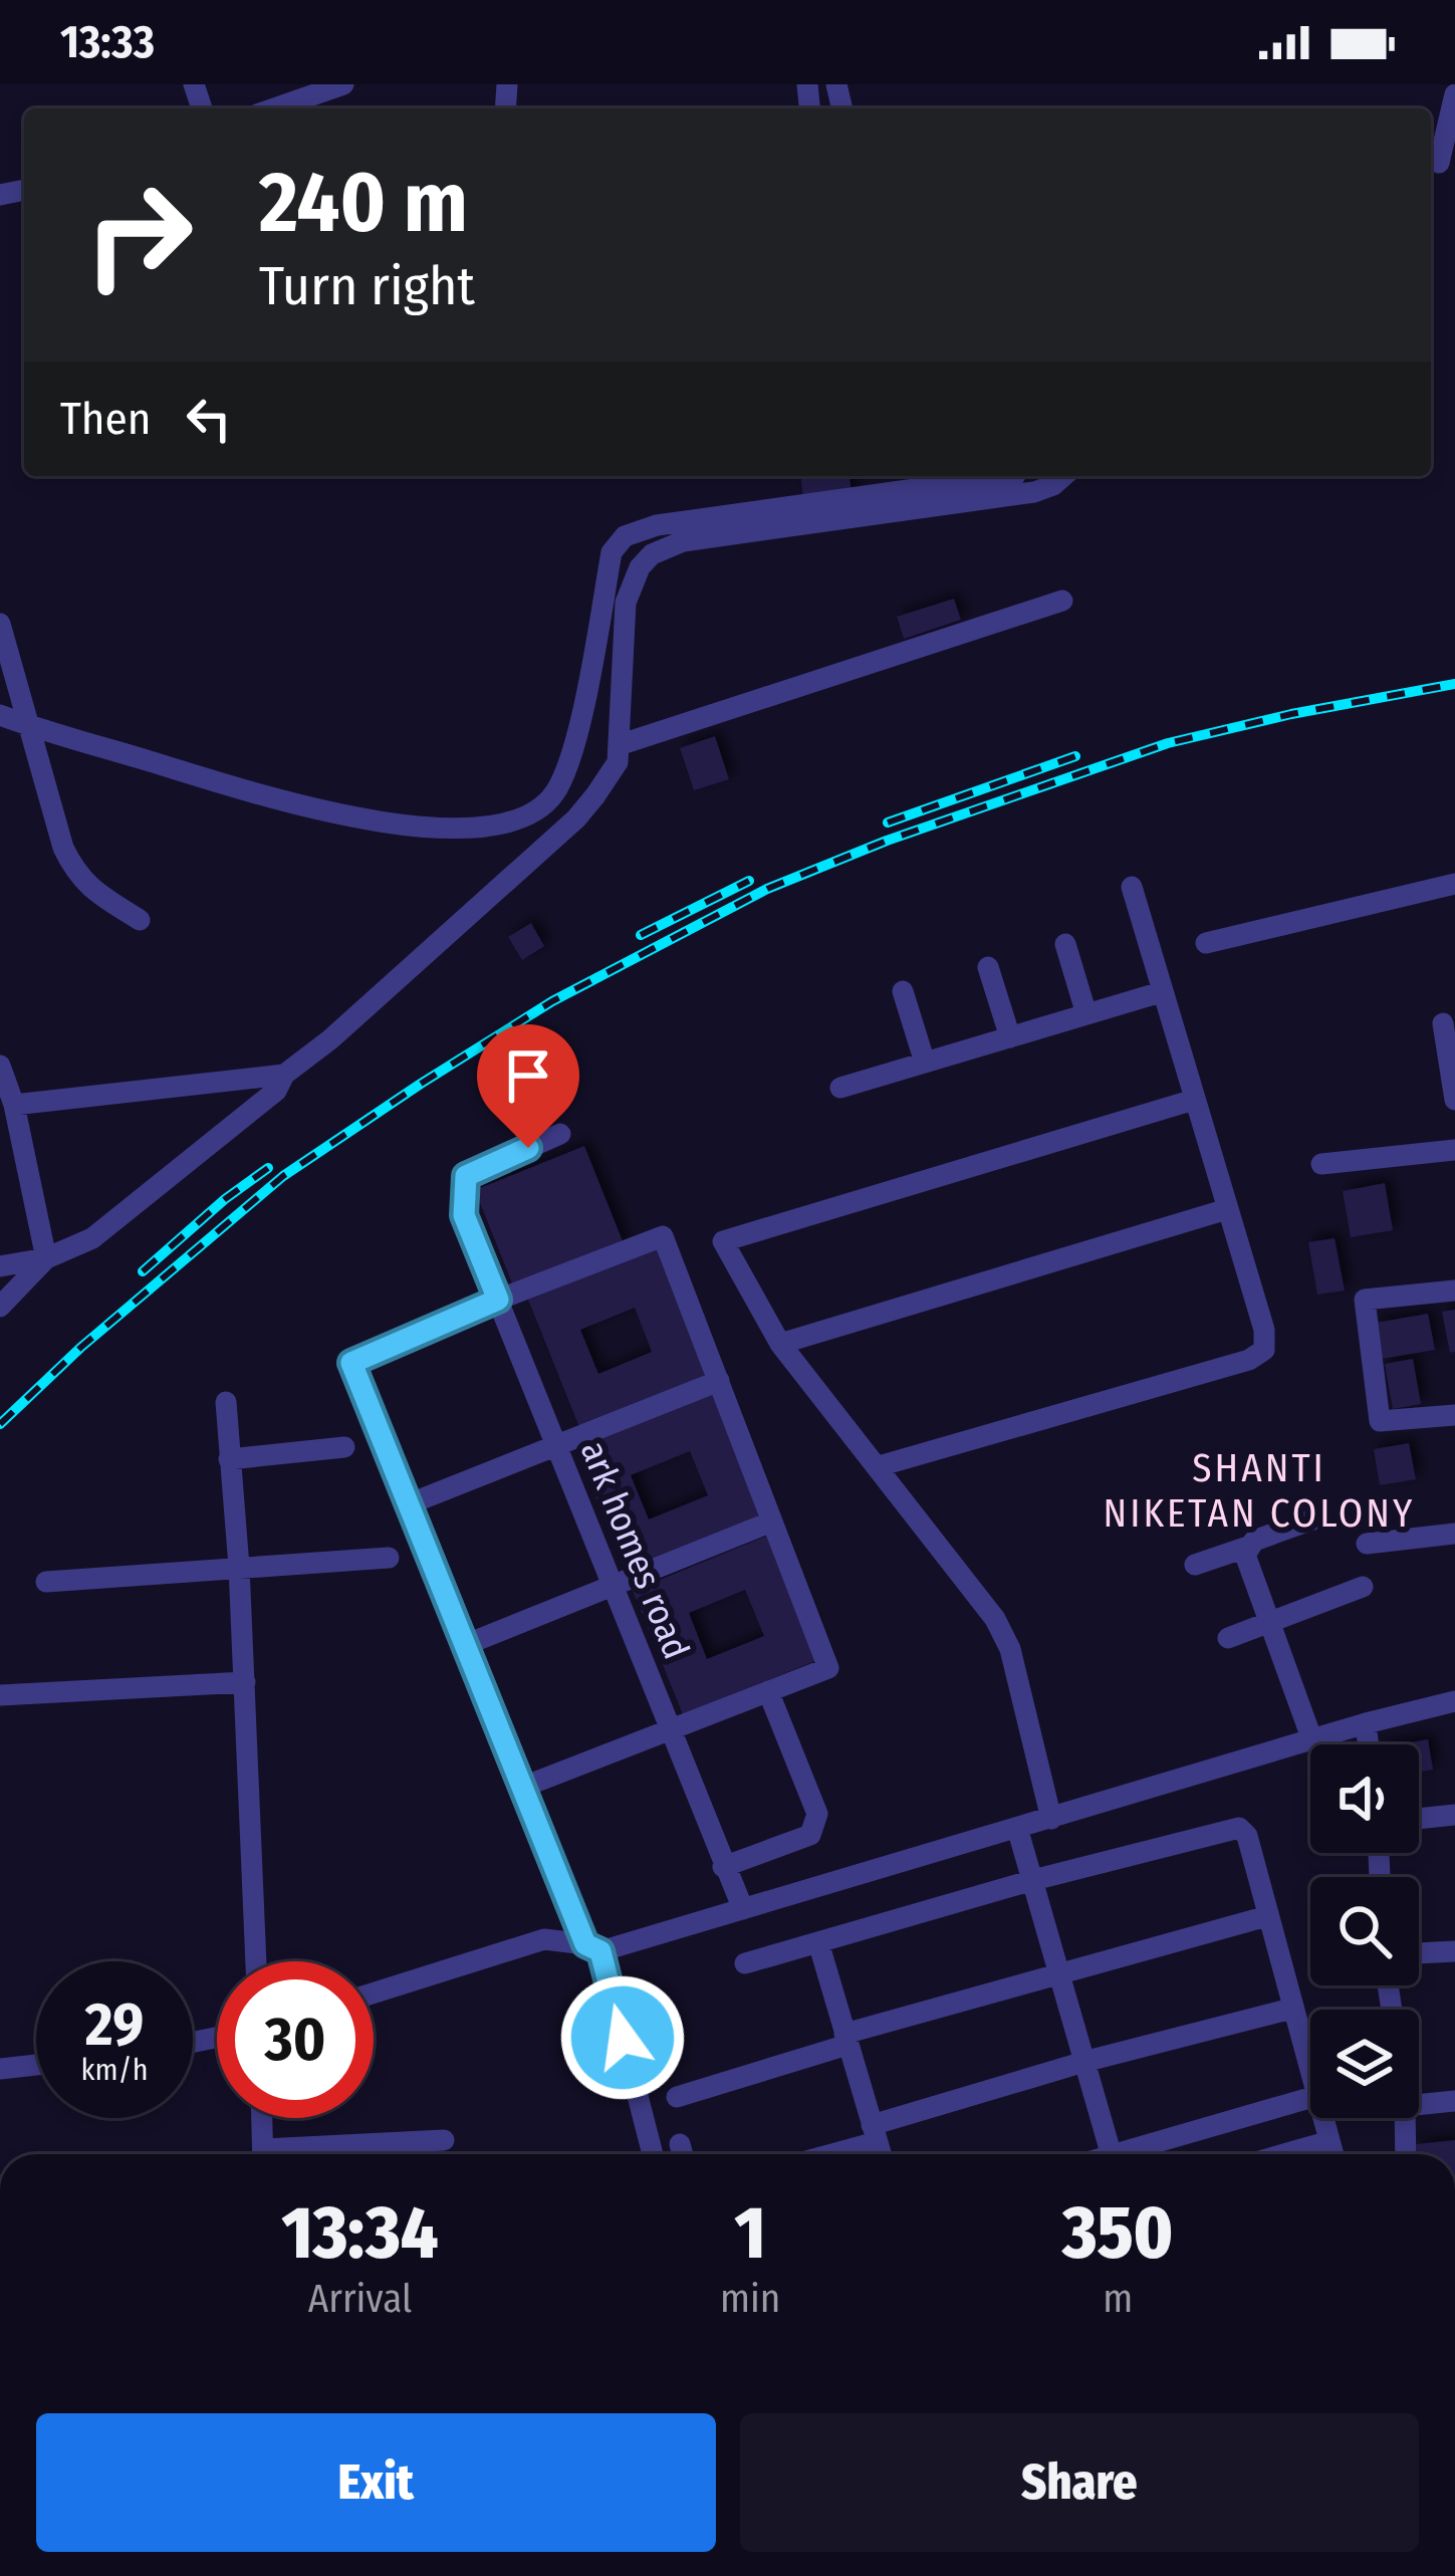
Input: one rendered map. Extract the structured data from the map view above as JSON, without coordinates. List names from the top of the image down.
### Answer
{
  "streets": {
    "street": ["ark homes road"]
  },
  "districts": ["SHANTI NIKETAN COLONY"],
  "page": {
    "status": "13:33",
    "turn": ["240 m", "Turn right"],
    "then": "Then",
    "speed": "29 km/h",
    "limit": "30",
    "eta": [
      "13:34",
      "Arrival",
      "1",
      "min",
      "350",
      "m"
    ],
    "buttons": ["Exit", "Share"]
  }
}
